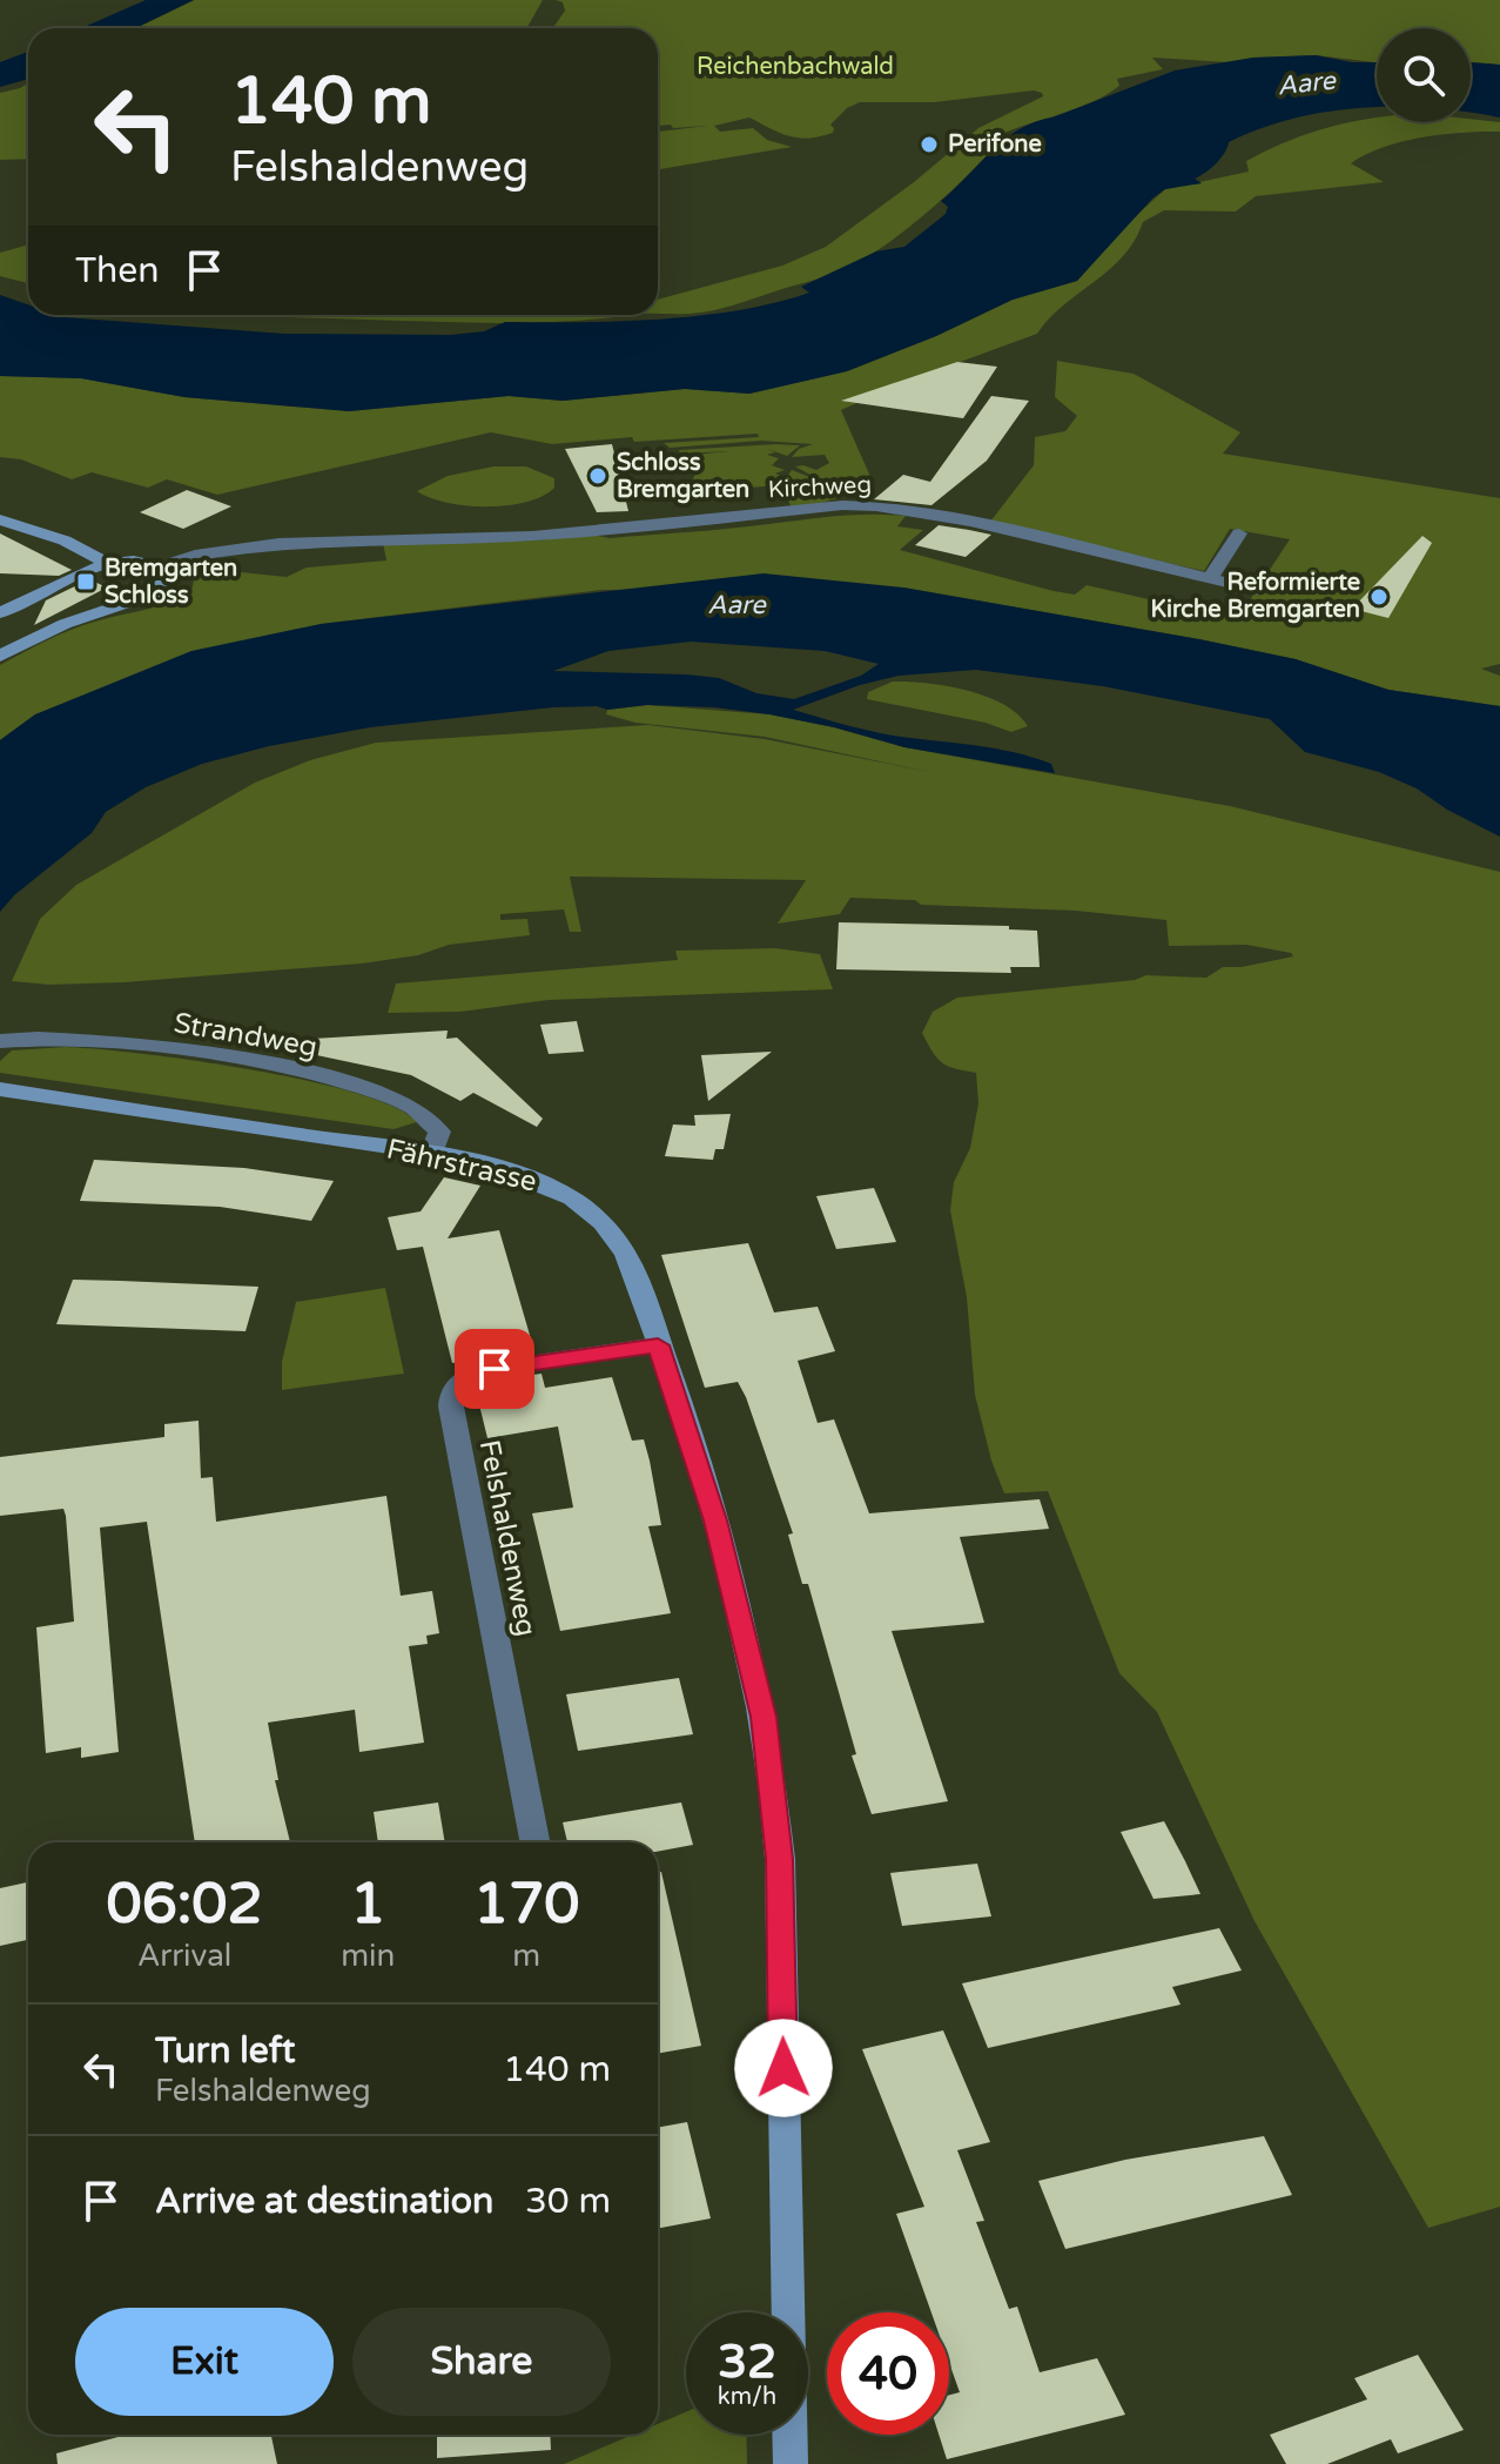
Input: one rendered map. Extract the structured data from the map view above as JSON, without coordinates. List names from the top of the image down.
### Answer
{
  "streets": {
    "street": [
      "Kirchweg",
      "Strandweg",
      "Fährstrasse",
      "Felshaldenweg"
    ]
  },
  "crossings": [
    ["Strandweg", "Fährstrasse"],
    ["Fährstrasse", "Felshaldenweg"]
  ],
  "water": ["Aare"],
  "parks": ["Reichenbachwald"],
  "places": {
    "other": ["Perifone", "Schloss Bremgarten", "Reformierte Kirche Bremgarten"],
    "transit": ["Bremgarten Schloss"]
  },
  "page": {
    "turn": ["140 m", "Felshaldenweg"],
    "then": "Then",
    "eta": [
      "06:02",
      "Arrival",
      "1",
      "min",
      "170",
      "m"
    ],
    "list": [
      {
        "name": "Turn left",
        "note": "Felshaldenweg",
        "value": "140 m"
      },
      {
        "name": "Arrive at destination",
        "value": "30 m"
      }
    ],
    "buttons": ["Exit", "Share"],
    "speed": "32 km/h",
    "limit": "40"
  }
}
